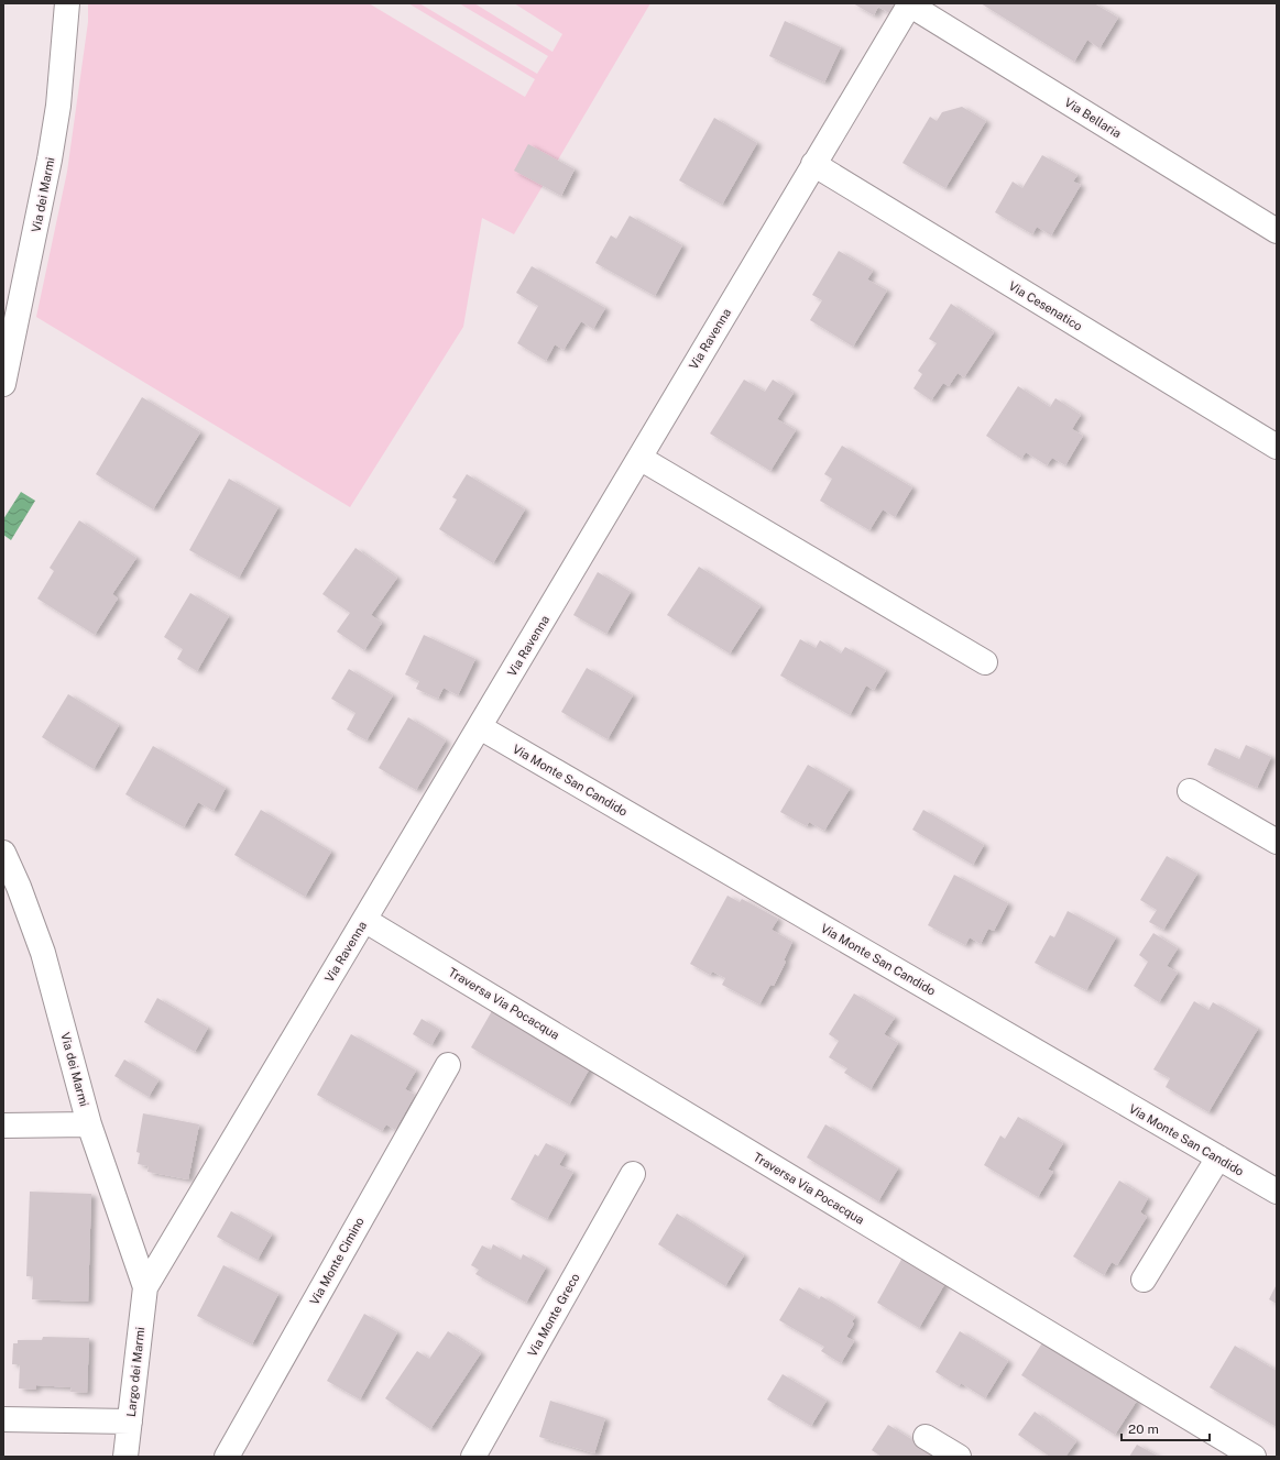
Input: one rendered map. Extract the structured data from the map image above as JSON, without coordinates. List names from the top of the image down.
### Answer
{
  "streets": {
    "street": [
      "Via Bellaria",
      "Via dei Marmi",
      "Via Cesenatico",
      "Via Ravenna",
      "Via Monte San Candido",
      "Traversa Via Pocacqua",
      "Via Monte Cimino",
      "Via Monte Greco",
      "Largo dei Marmi"
    ]
  },
  "crossings": [
    ["Via Bellaria", "Via Ravenna"],
    ["Via dei Marmi", "Via Ravenna"],
    ["Via dei Marmi", "Largo dei Marmi"],
    ["Via Cesenatico", "Via Ravenna"],
    ["Via Ravenna", "Via Monte San Candido"],
    ["Via Ravenna", "Traversa Via Pocacqua"],
    ["Via Ravenna", "Largo dei Marmi"]
  ],
  "scale_bar": "20 m"
}
